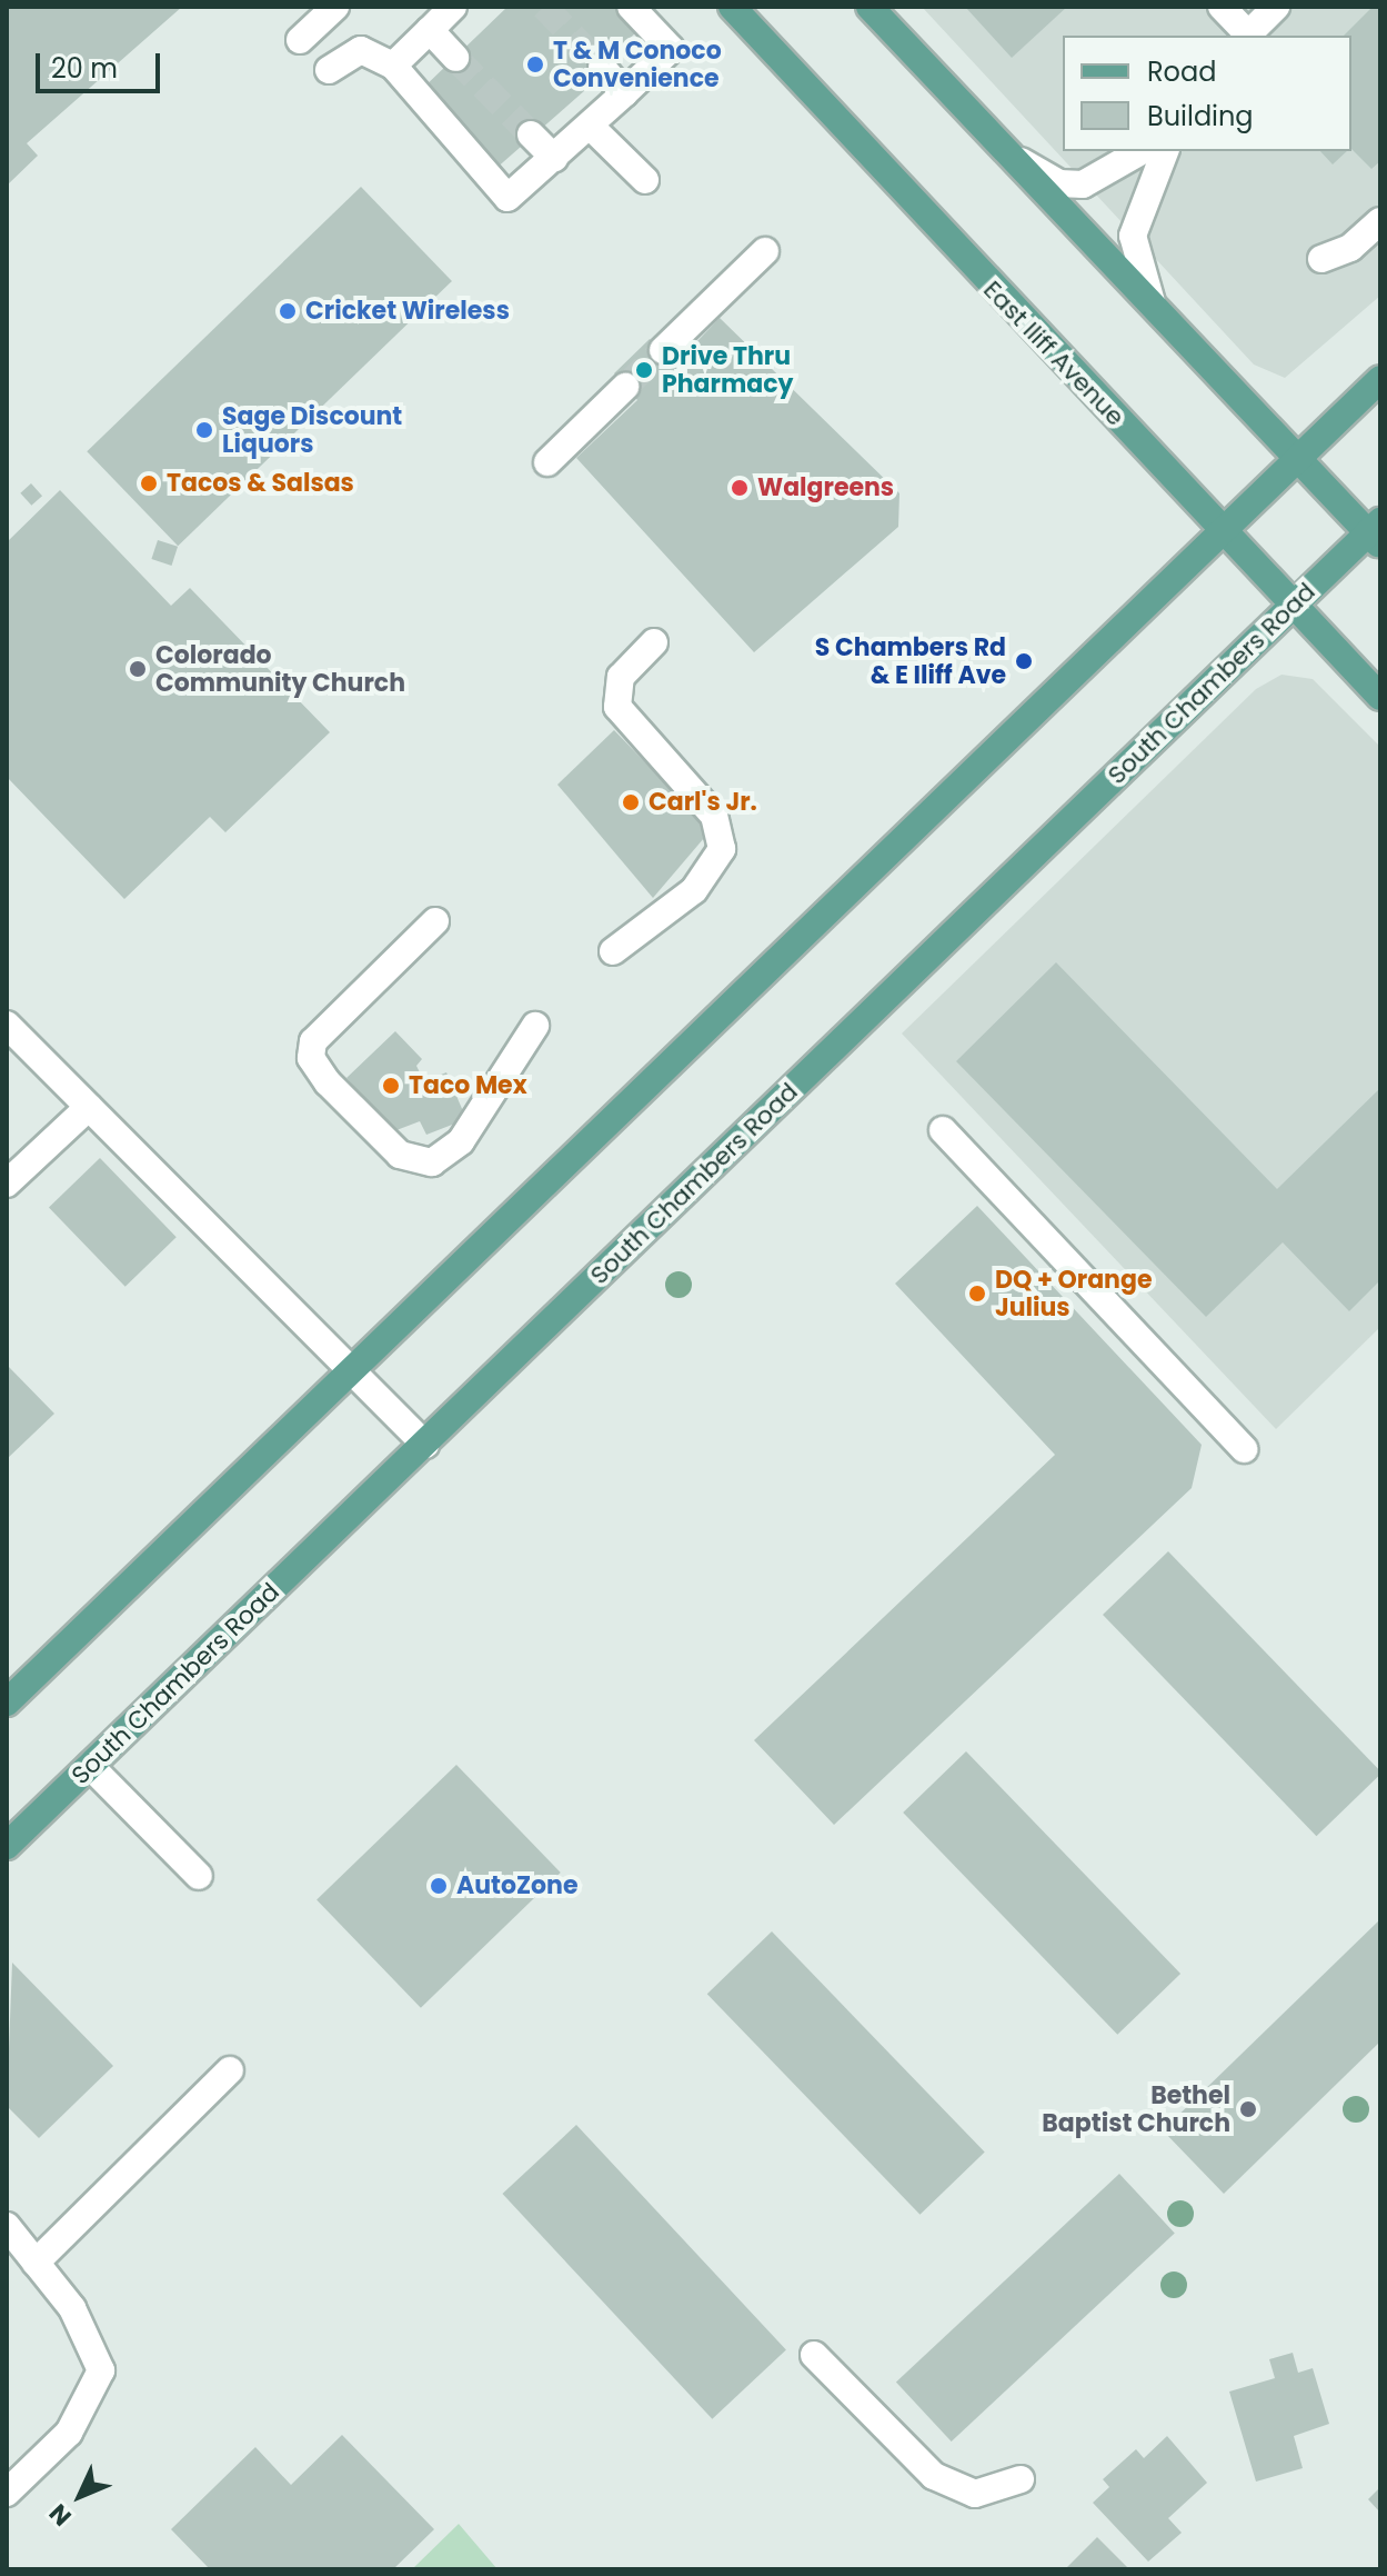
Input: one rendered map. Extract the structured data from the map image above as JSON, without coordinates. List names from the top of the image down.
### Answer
{
  "streets": {
    "main road": ["East Iliff Avenue", "South Chambers Road"]
  },
  "crossings": [
    ["East Iliff Avenue", "South Chambers Road"]
  ],
  "places": [
    "T & M Conoco Convenience",
    "Cricket Wireless",
    "Drive Thru Pharmacy",
    "Sage Discount Liquors",
    "Tacos & Salsas",
    "Walgreens",
    "S Chambers Rd & E Iliff Ave",
    "Colorado Community Church",
    "Carl's Jr.",
    "Taco Mex",
    "DQ + Orange Julius",
    "AutoZone",
    "Bethel Baptist Church"
  ],
  "legend": ["Road", "Building"],
  "scale_bar": "20 m",
  "north": "bottom left"
}
